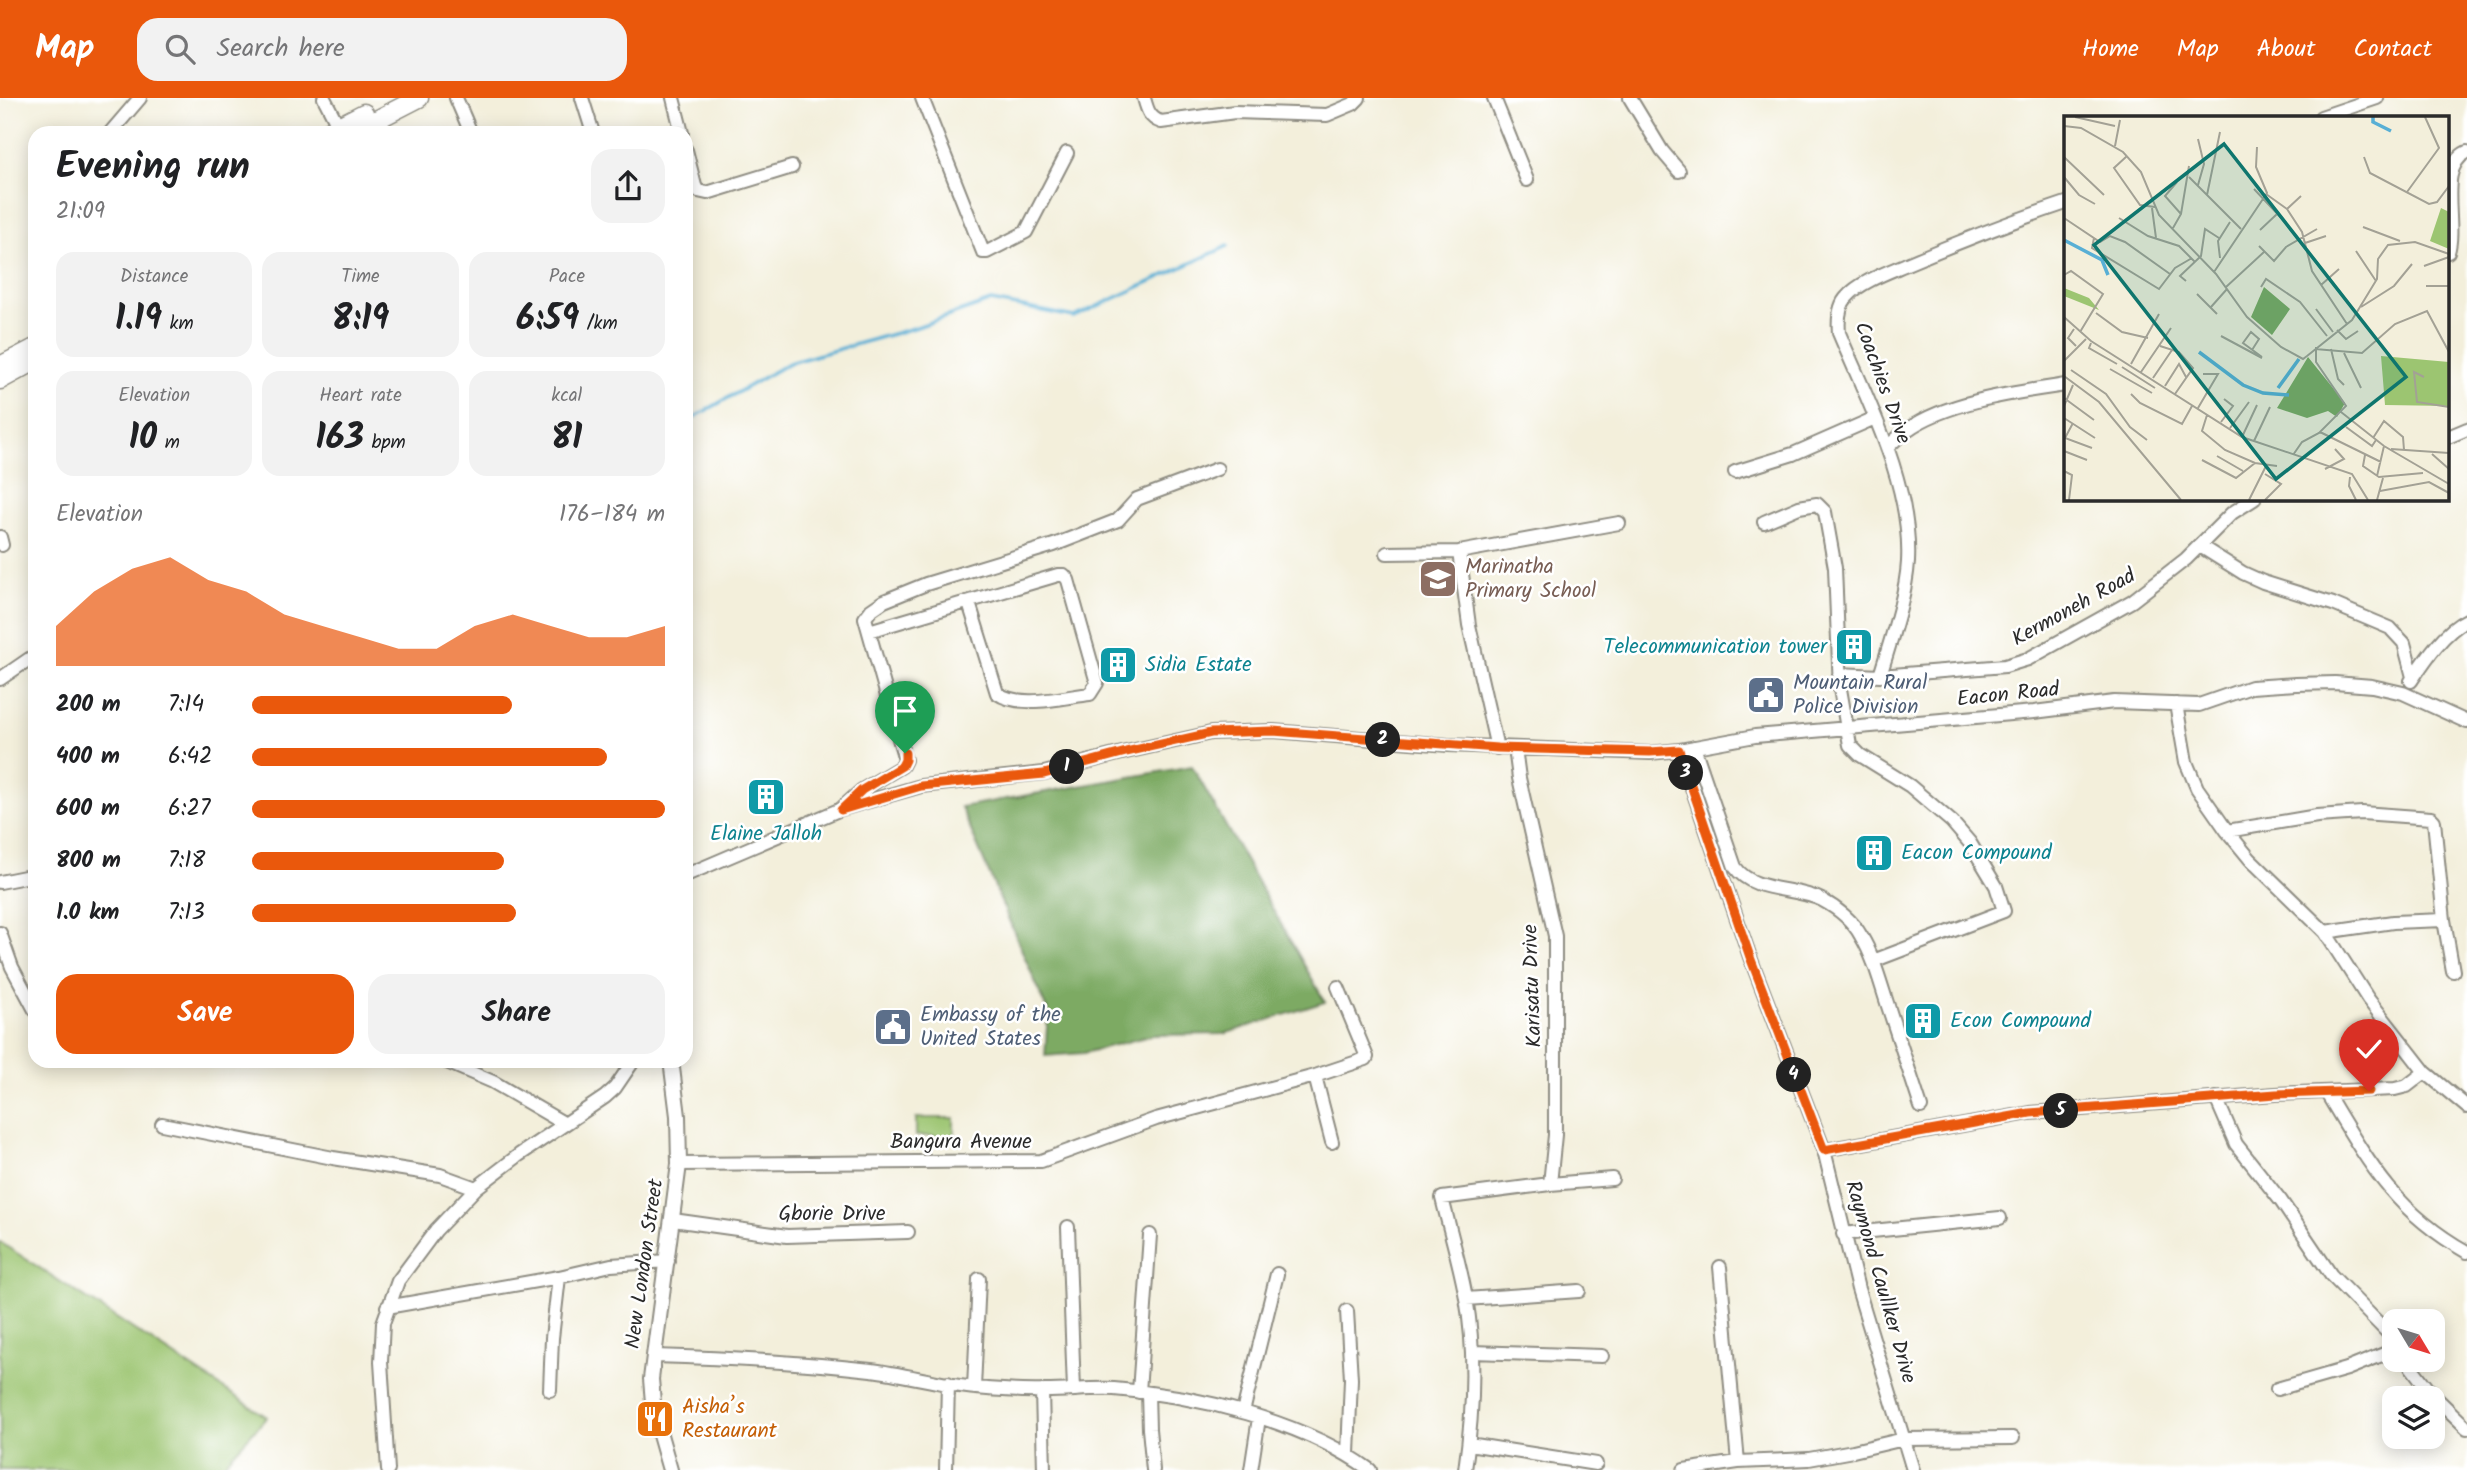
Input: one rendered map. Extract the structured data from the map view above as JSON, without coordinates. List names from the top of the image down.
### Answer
{
  "streets": {
    "street": [
      "Coachies Drive",
      "Kermoneh Road",
      "Eacon Road",
      "Karisatu Drive",
      "Bangura Avenue",
      "Gborie Drive",
      "New London Street",
      "Raymond Caullker Drive"
    ]
  },
  "crossings": [
    ["Coachies Drive", "Kermoneh Road"],
    ["Eacon Road", "Karisatu Drive"],
    ["Eacon Road", "Raymond Caullker Drive"],
    ["Bangura Avenue", "New London Street"],
    ["Gborie Drive", "New London Street"]
  ],
  "places": {
    "school or university": ["Marinatha Primary School"],
    "building": [
      "Telecommunication tower",
      "Sidia Estate",
      "Elaine Jalloh",
      "Eacon Compound",
      "Econ Compound"
    ],
    "public building": ["Mountain Rural Police Division", "Embassy of the United States"],
    "restaurant": ["Aisha’s Restaurant"]
  },
  "north": "bottom right",
  "page": {
    "header": "Map",
    "search": "Search here",
    "nav": [
      "Home",
      "Map",
      "About",
      "Contact"
    ],
    "heading": ["Evening run", "21:09"],
    "stats": [
      ["Distance", "1.19 km"],
      ["Time", "8:19"],
      ["Pace", "6:59 /km"],
      ["Elevation", "10 m"],
      ["Heart rate", "163 bpm"],
      ["kcal", "81"]
    ],
    "chart": ["Elevation", "176–184 m"],
    "list": [
      {
        "name": "200 m",
        "note": "7:14"
      },
      {
        "name": "400 m",
        "note": "6:42"
      },
      {
        "name": "600 m",
        "note": "6:27"
      },
      {
        "name": "800 m",
        "note": "7:18"
      },
      {
        "name": "1.0 km",
        "note": "7:13"
      }
    ],
    "pins": [
      "2",
      "1",
      "3",
      "4",
      "5"
    ],
    "buttons": ["Save", "Share"]
  }
}
